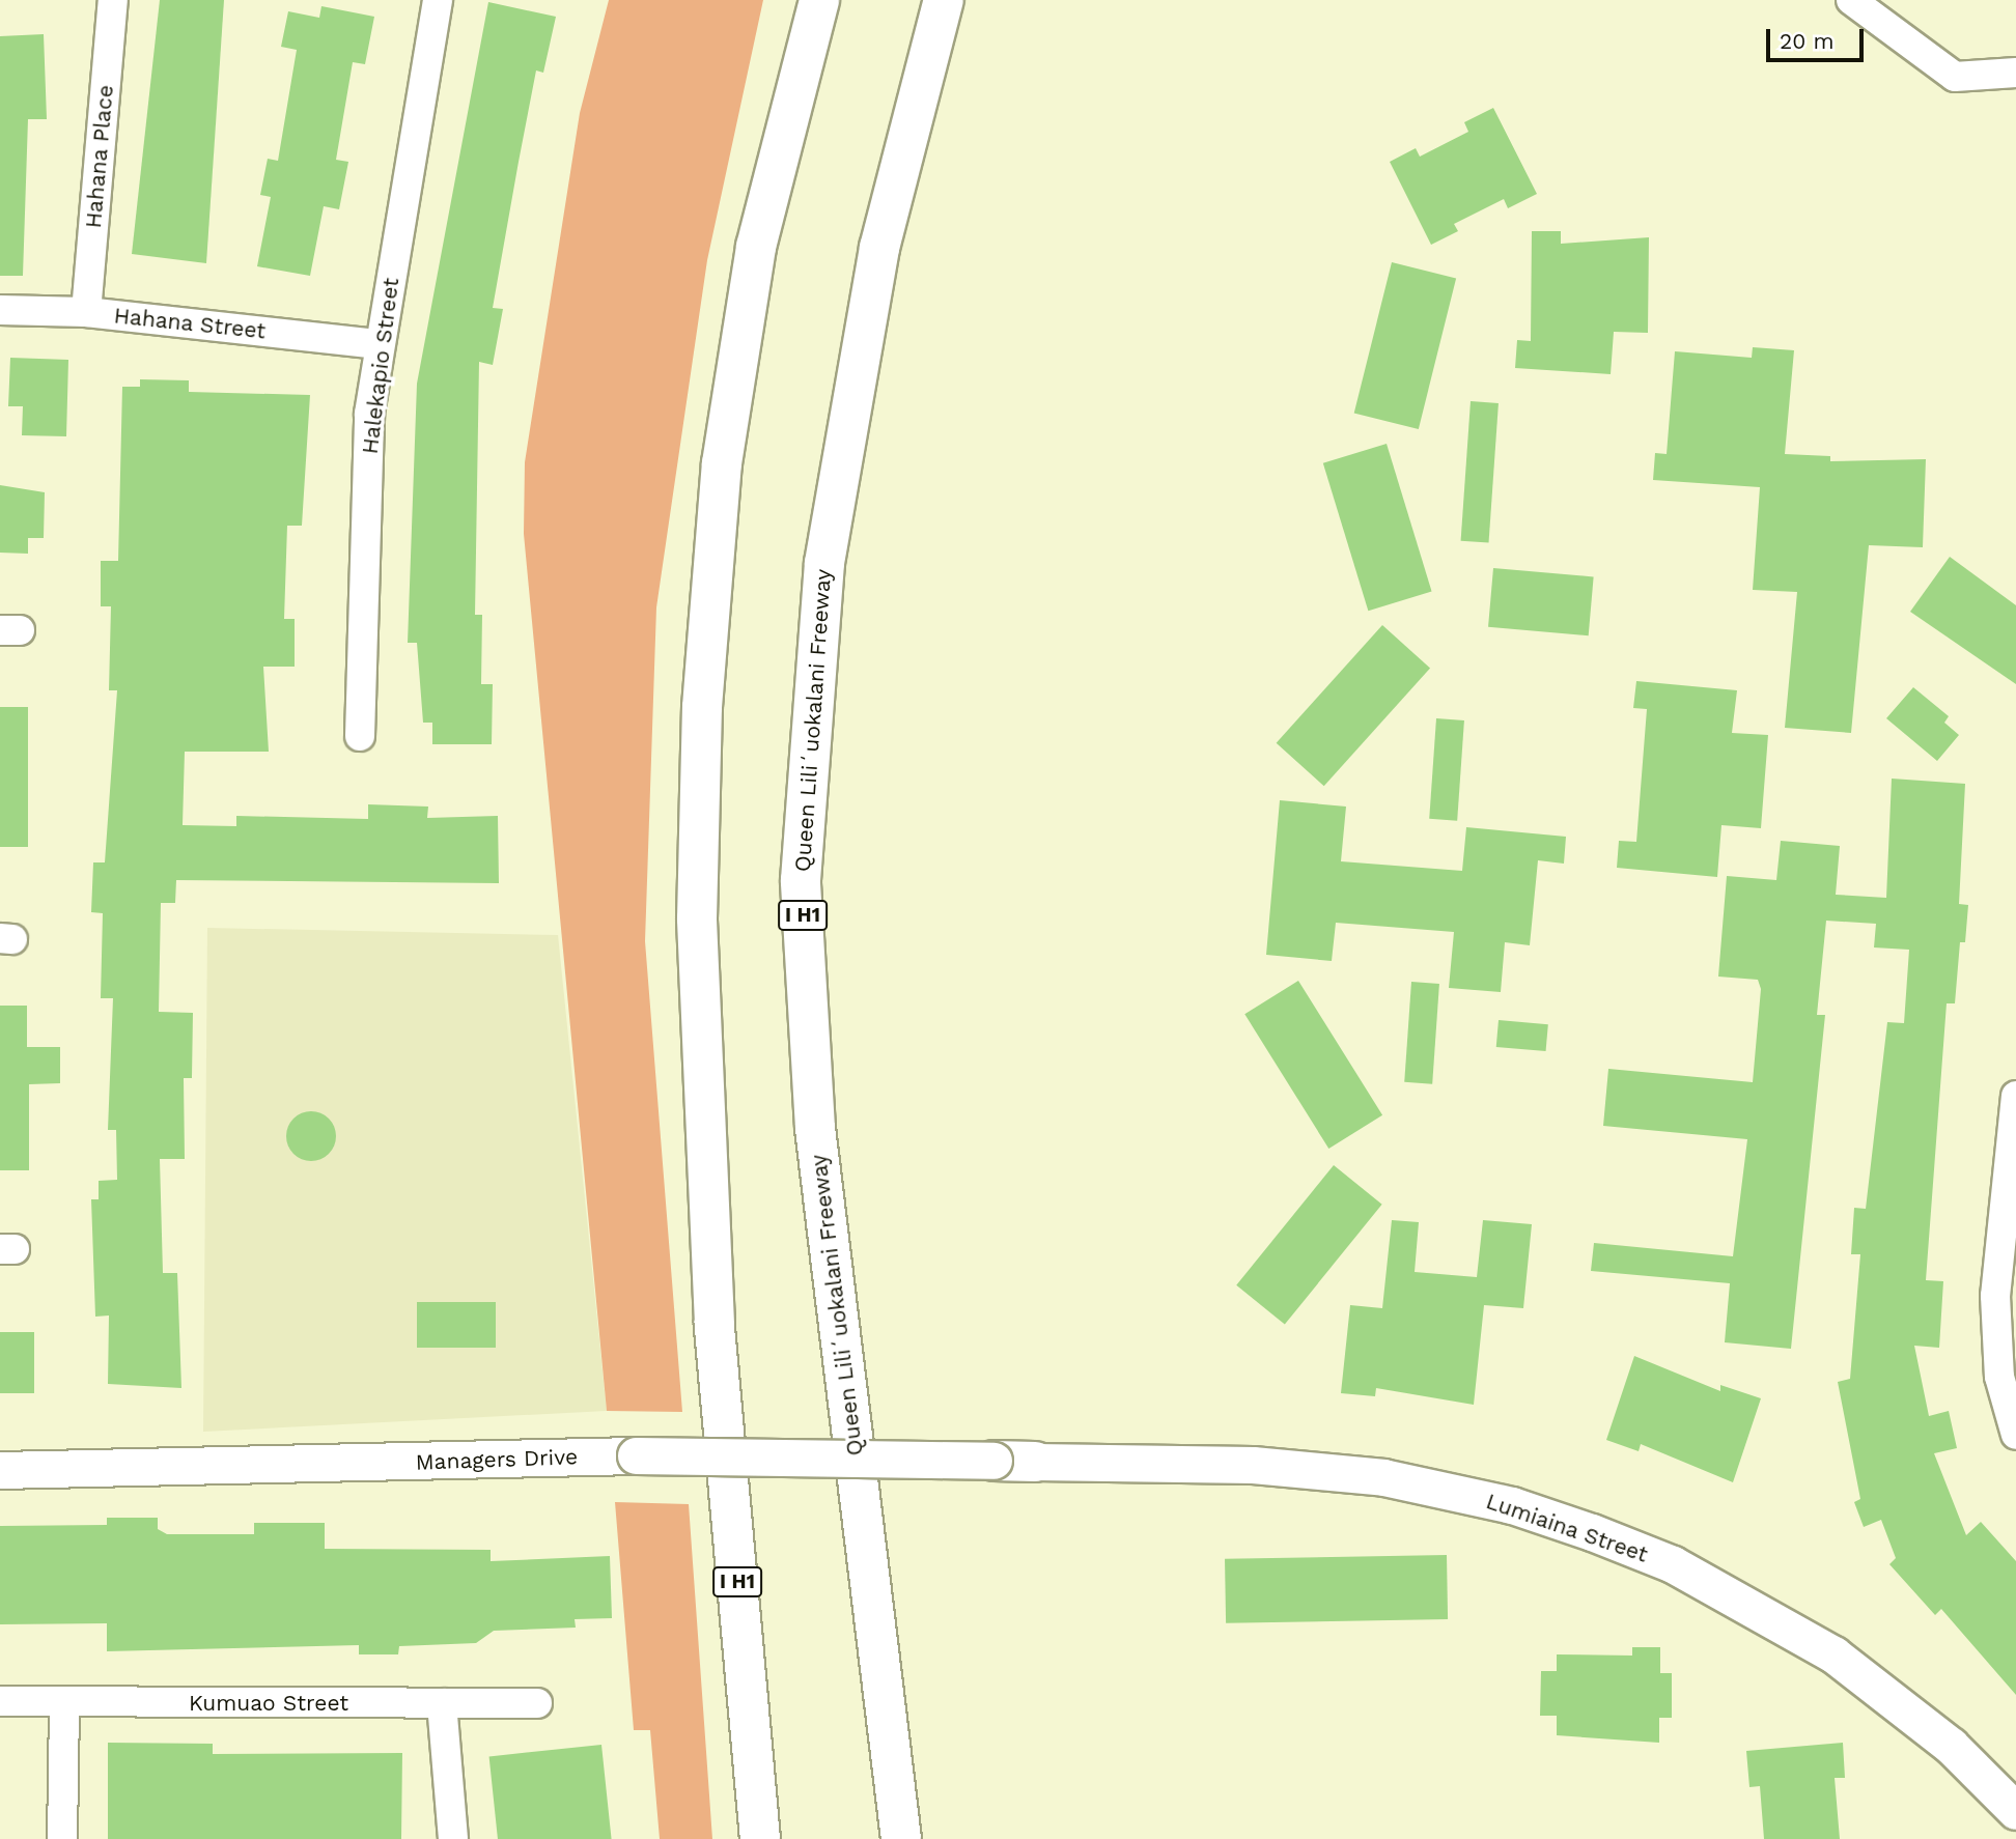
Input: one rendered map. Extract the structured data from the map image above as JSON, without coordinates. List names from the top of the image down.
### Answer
{
  "streets": {
    "main road": ["Queen Liliʻuokalani Freeway", "I H1", "Lumiaina Street"],
    "street": [
      "Hahana Place",
      "Hahana Street",
      "Halekapio Street",
      "Managers Drive",
      "Kumuao Street"
    ]
  },
  "crossings": [
    ["Hahana Place", "Hahana Street"],
    ["Hahana Street", "Halekapio Street"],
    ["Managers Drive", "Lumiaina Street"]
  ],
  "scale_bar": "20 m"
}
